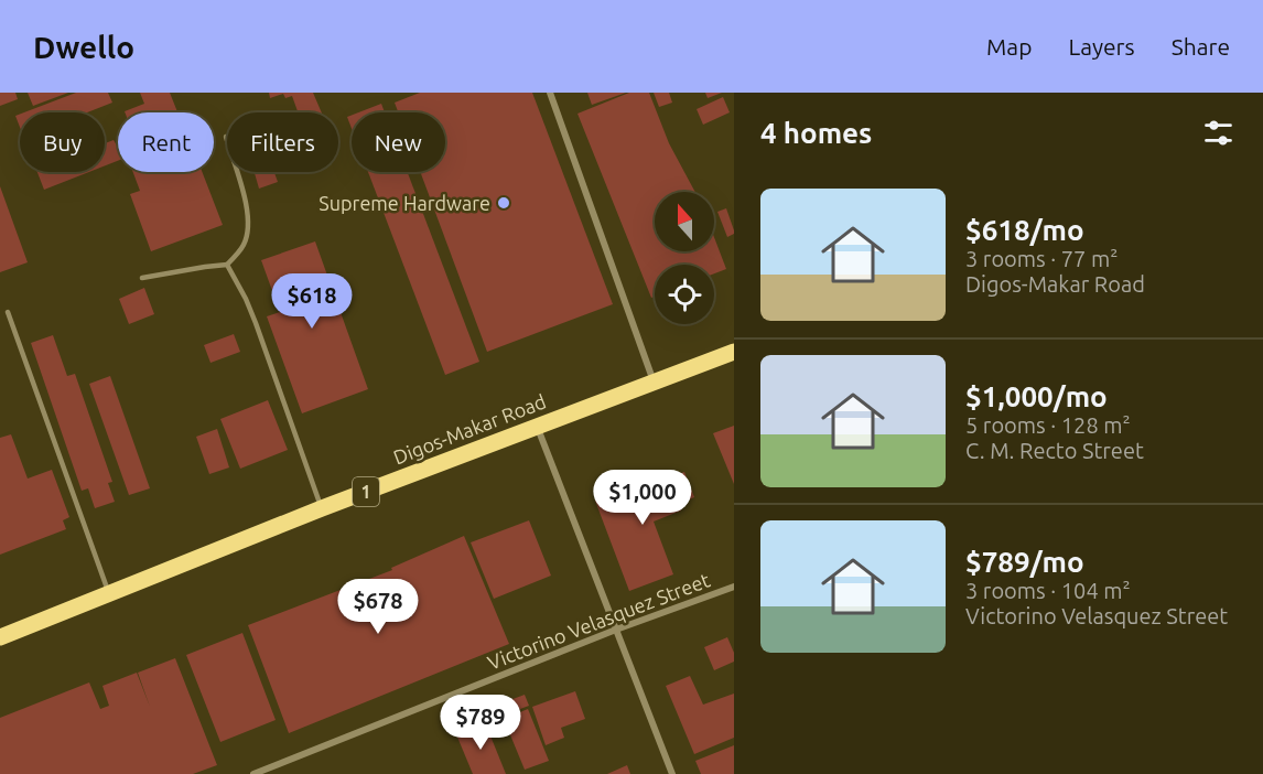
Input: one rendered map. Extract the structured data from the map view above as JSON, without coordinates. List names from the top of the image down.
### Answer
{
  "streets": {
    "main road": ["Digos-Makar Road", "1"],
    "street": ["Victorino Velasquez Street"]
  },
  "places": ["Supreme Hardware"],
  "north": "top",
  "page": {
    "header": "Dwello",
    "nav": ["Map", "Layers", "Share"],
    "heading": "4 homes",
    "chip": [
      "Buy",
      "Rent",
      "Filters",
      "New"
    ],
    "list": [
      {
        "name": "$618/mo",
        "note": "3 rooms · 77 m² · Digos-Makar Road"
      },
      {
        "name": "$1,000/mo",
        "note": "5 rooms · 128 m² · C. M. Recto Street"
      },
      {
        "name": "$789/mo",
        "note": "3 rooms · 104 m² · Victorino Velasquez Street"
      }
    ],
    "price": [
      "$618",
      "$1,000",
      "$678",
      "$789"
    ]
  }
}
